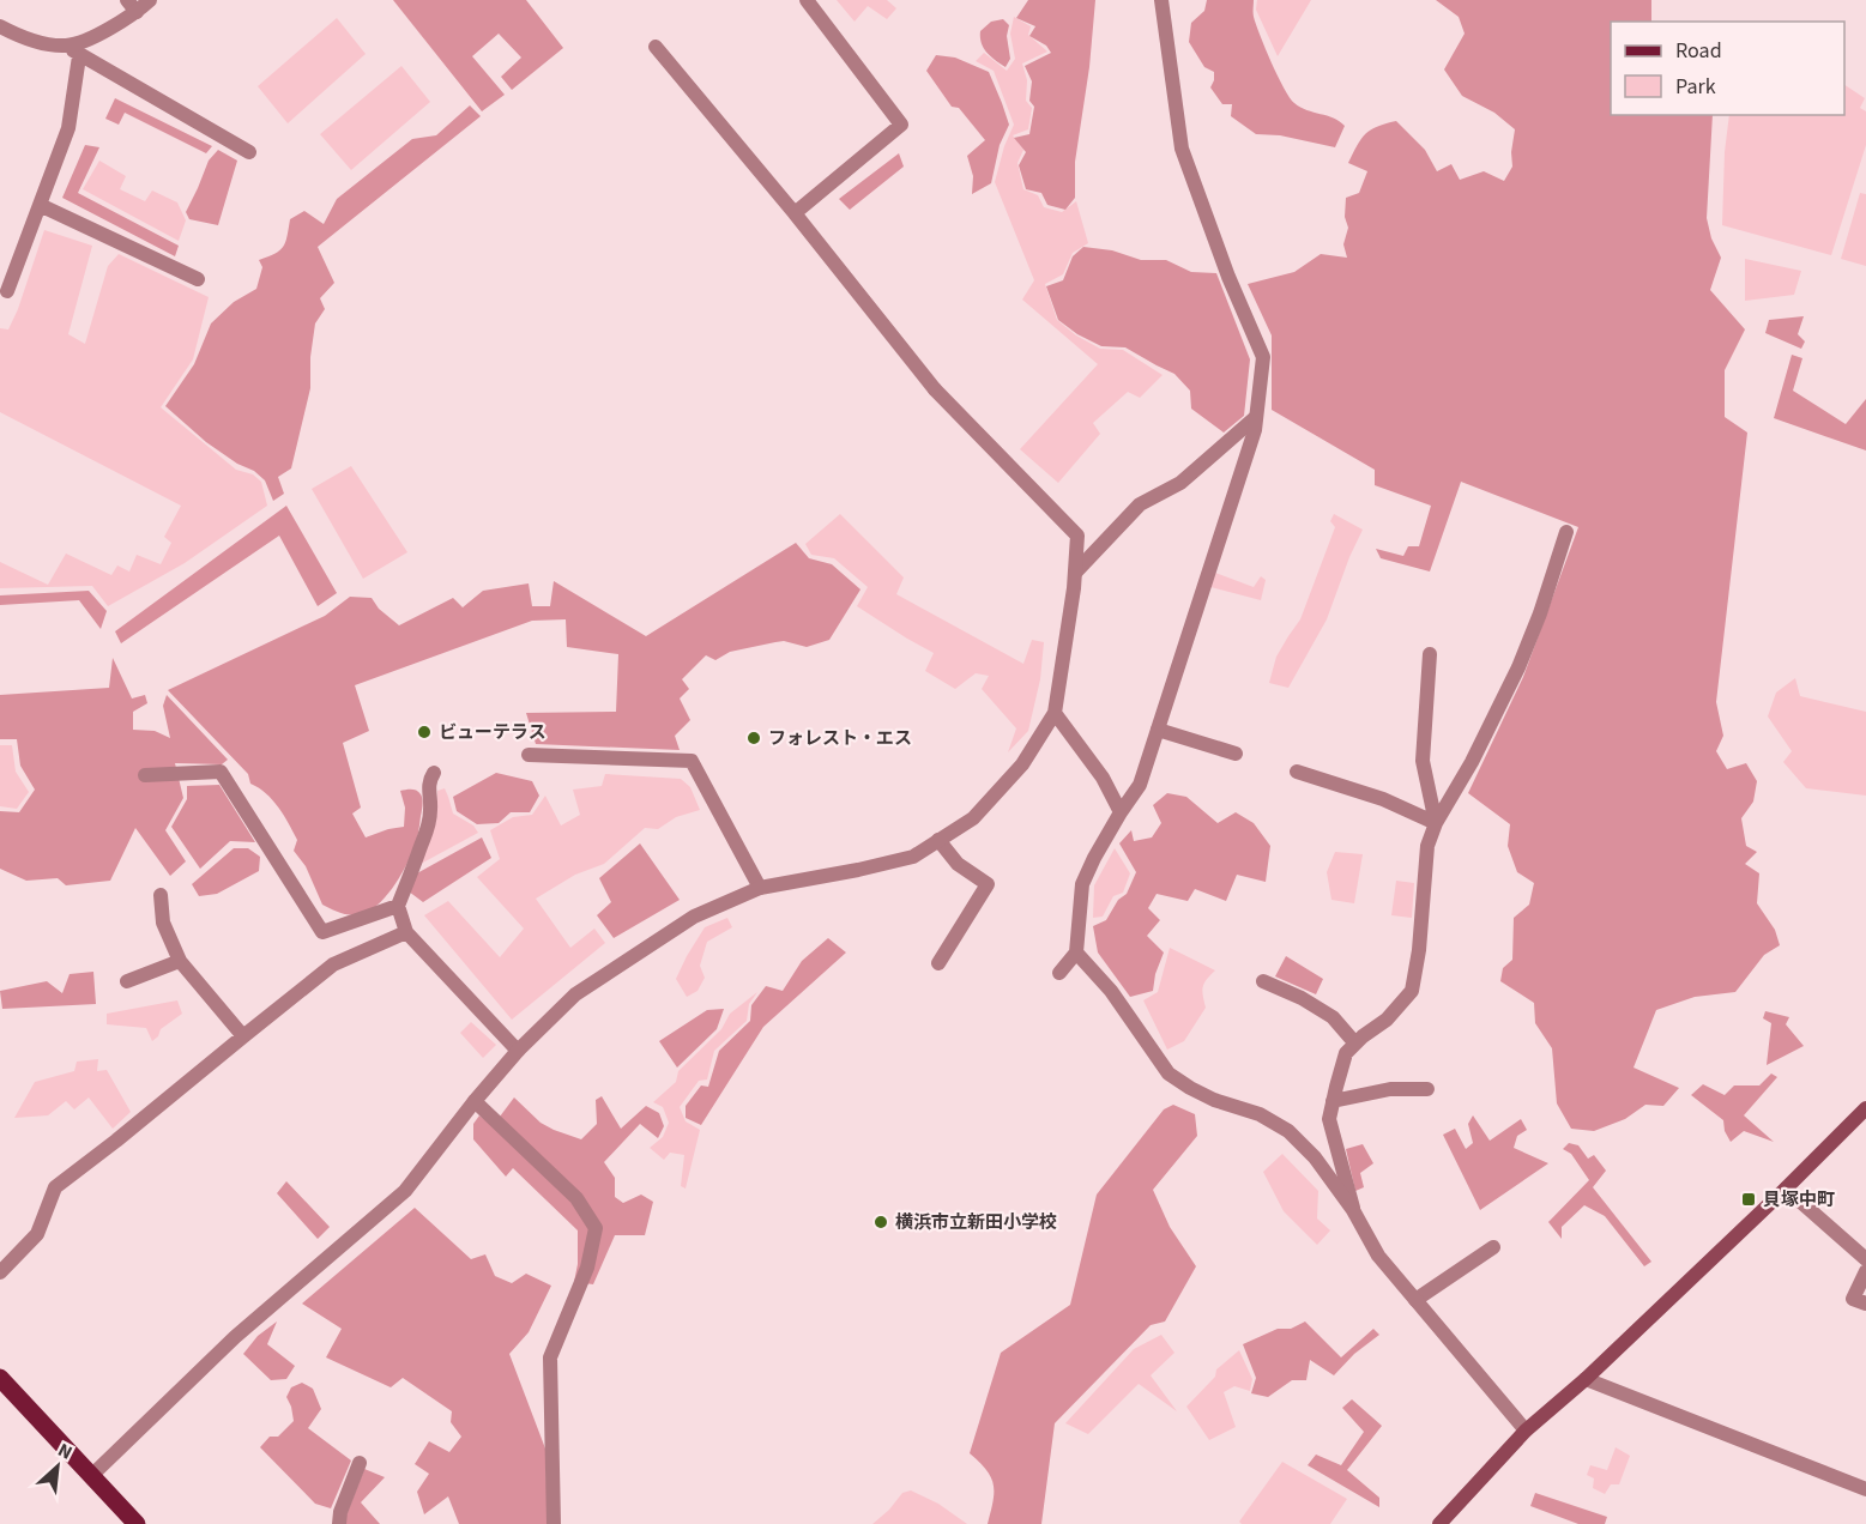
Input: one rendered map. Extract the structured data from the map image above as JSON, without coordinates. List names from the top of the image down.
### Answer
{
  "places": {
    "other": ["ビューテラス", "フォレスト・エス", "横浜市立新田小学校"],
    "transit": ["貝塚中町"]
  },
  "legend": ["Road", "Park"],
  "north": "top right"
}
